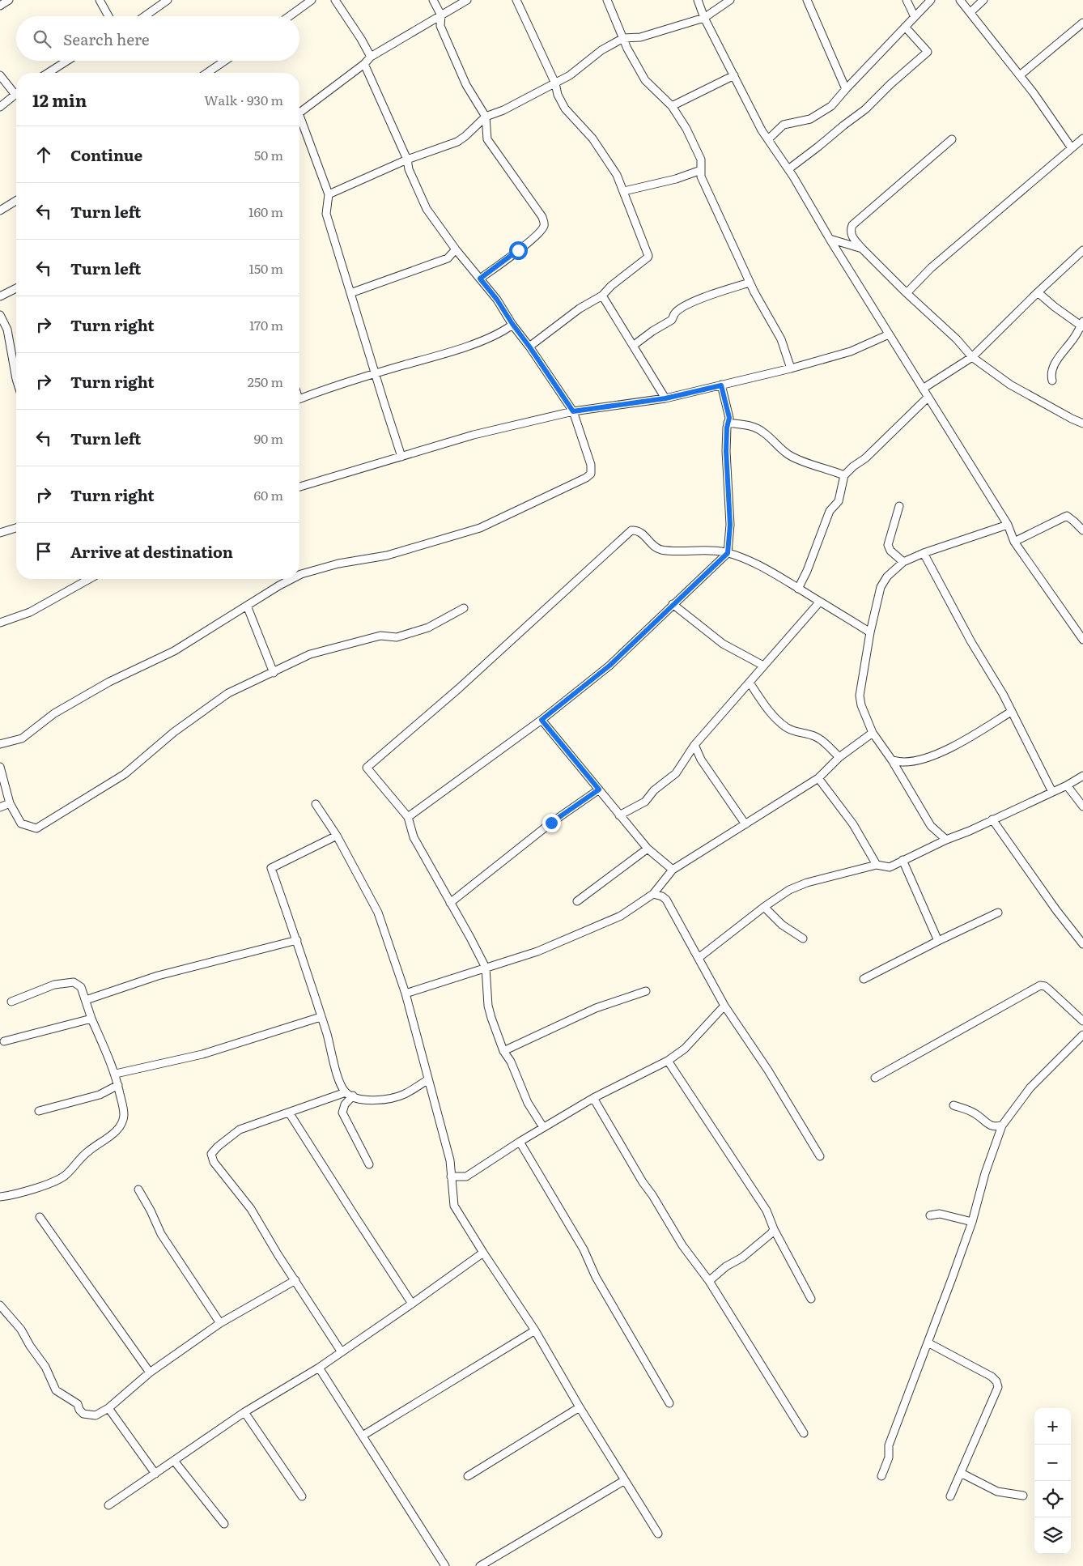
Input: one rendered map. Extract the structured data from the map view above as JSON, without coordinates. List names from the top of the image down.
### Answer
{
  "page": {
    "search": "Search here",
    "heading": ["12 min", "Walk · 930 m"],
    "list": [
      ["Continue", "50 m"],
      ["Turn left", "160 m"],
      ["Turn left", "150 m"],
      ["Turn right", "170 m"],
      ["Turn right", "250 m"],
      ["Turn left", "90 m"],
      ["Turn right", "60 m"],
      "Arrive at destination"
    ],
    "map_buttons": ["+", "−"]
  }
}
